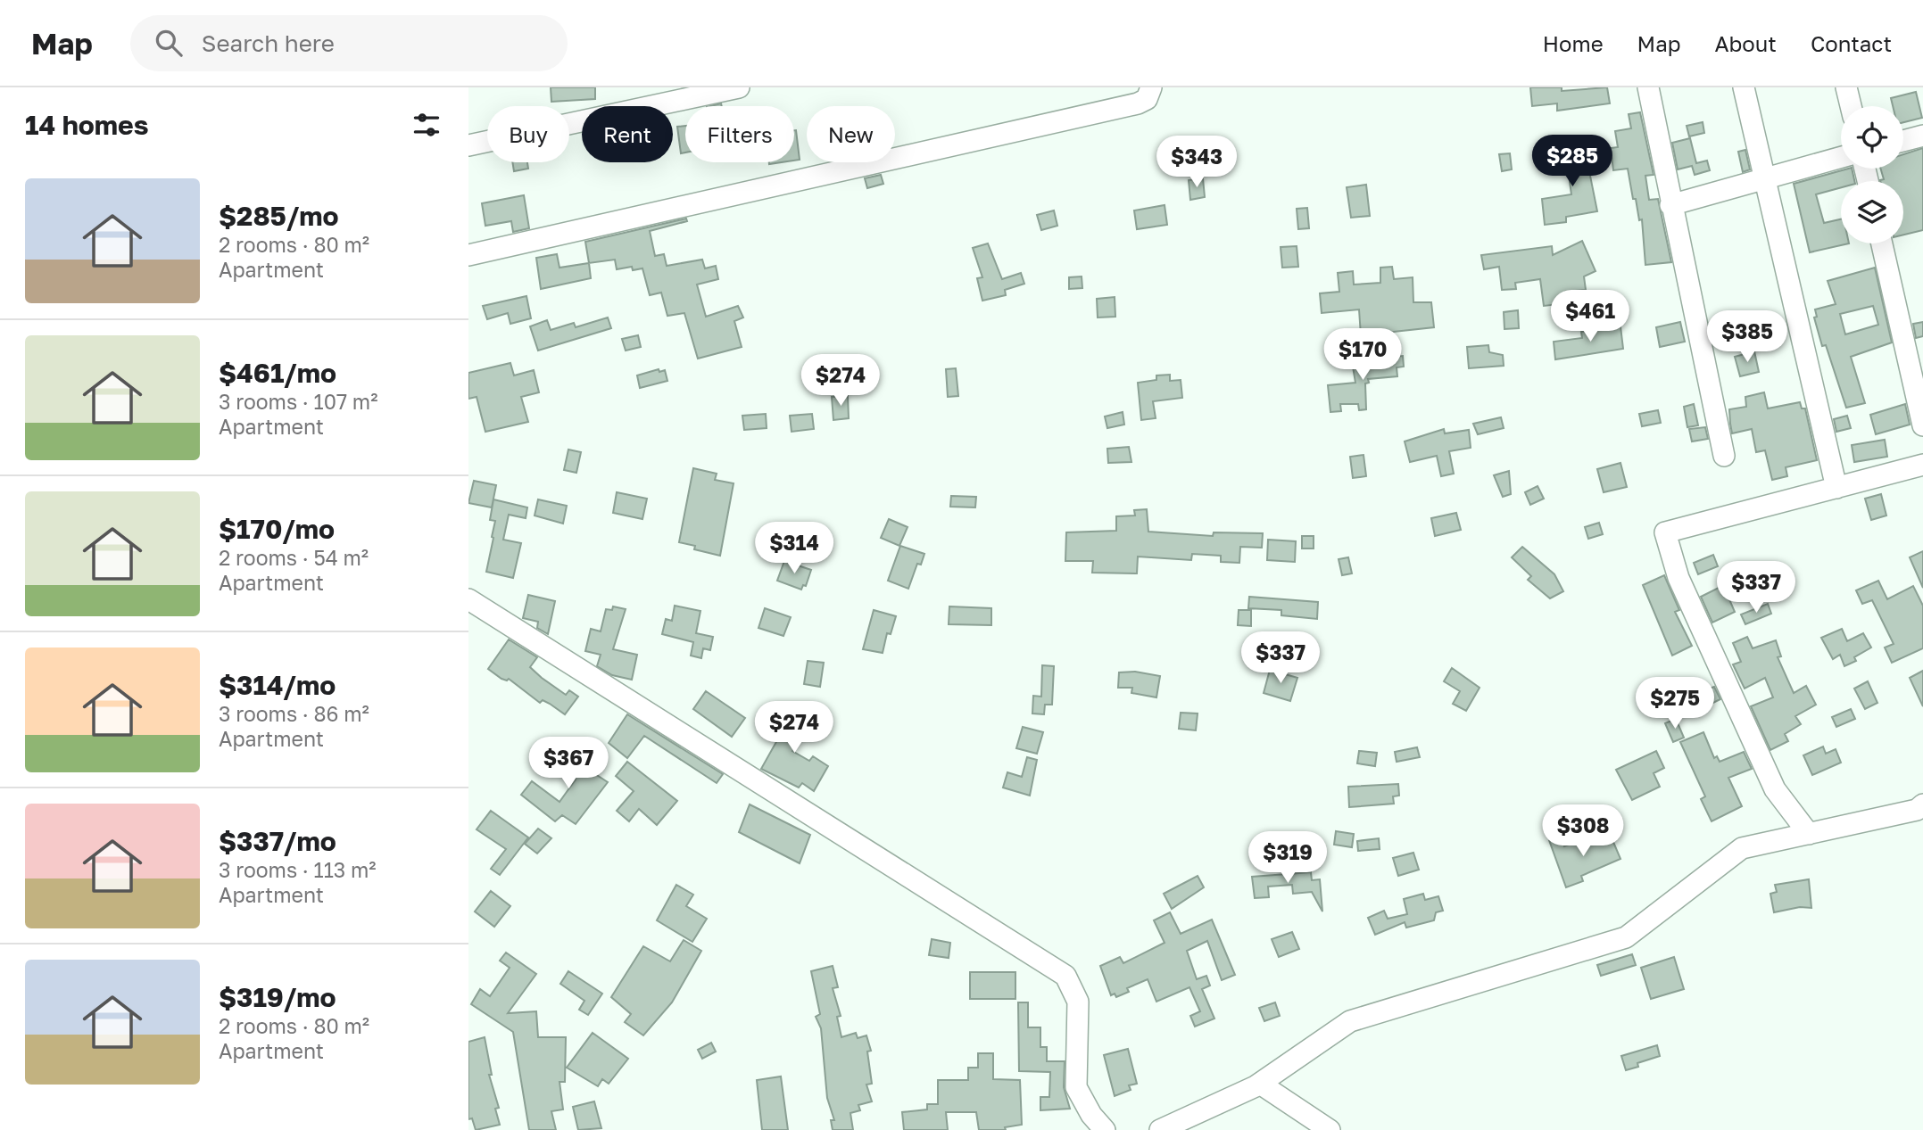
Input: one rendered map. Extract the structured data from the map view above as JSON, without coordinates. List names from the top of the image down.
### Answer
{
  "page": {
    "header": "Map",
    "search": "Search here",
    "nav": [
      "Home",
      "Map",
      "About",
      "Contact"
    ],
    "heading": "14 homes",
    "chip": [
      "Buy",
      "Rent",
      "Filters",
      "New"
    ],
    "price": [
      "$285",
      "$343",
      "$461",
      "$385",
      "$170",
      "$274",
      "$314",
      "$337",
      "$337",
      "$275",
      "$274",
      "$367",
      "$308",
      "$319"
    ],
    "list": [
      {
        "name": "$285/mo",
        "note": "2 rooms · 80 m² · Apartment"
      },
      {
        "name": "$461/mo",
        "note": "3 rooms · 107 m² · Apartment"
      },
      {
        "name": "$170/mo",
        "note": "2 rooms · 54 m² · Apartment"
      },
      {
        "name": "$314/mo",
        "note": "3 rooms · 86 m² · Apartment"
      },
      {
        "name": "$337/mo",
        "note": "3 rooms · 113 m² · Apartment"
      },
      {
        "name": "$319/mo",
        "note": "2 rooms · 80 m² · Apartment"
      }
    ]
  }
}
